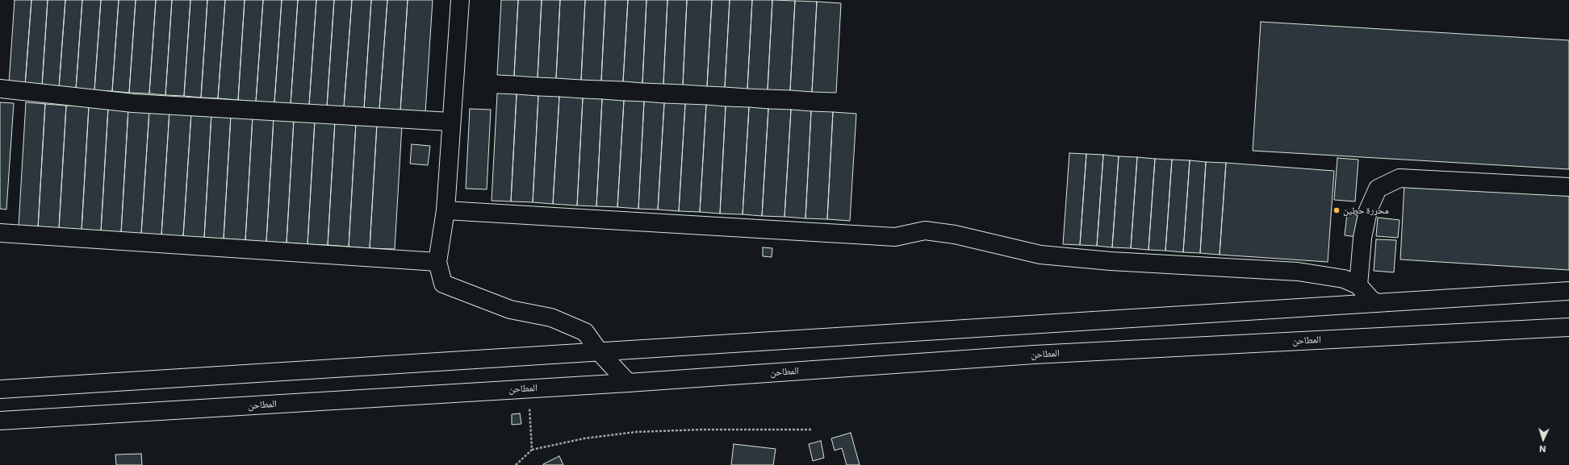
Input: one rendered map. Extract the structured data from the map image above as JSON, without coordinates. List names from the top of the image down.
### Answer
{
  "streets": {
    "main road": ["المطاحن"]
  },
  "places": ["محررة حطين"],
  "north": "bottom"
}
